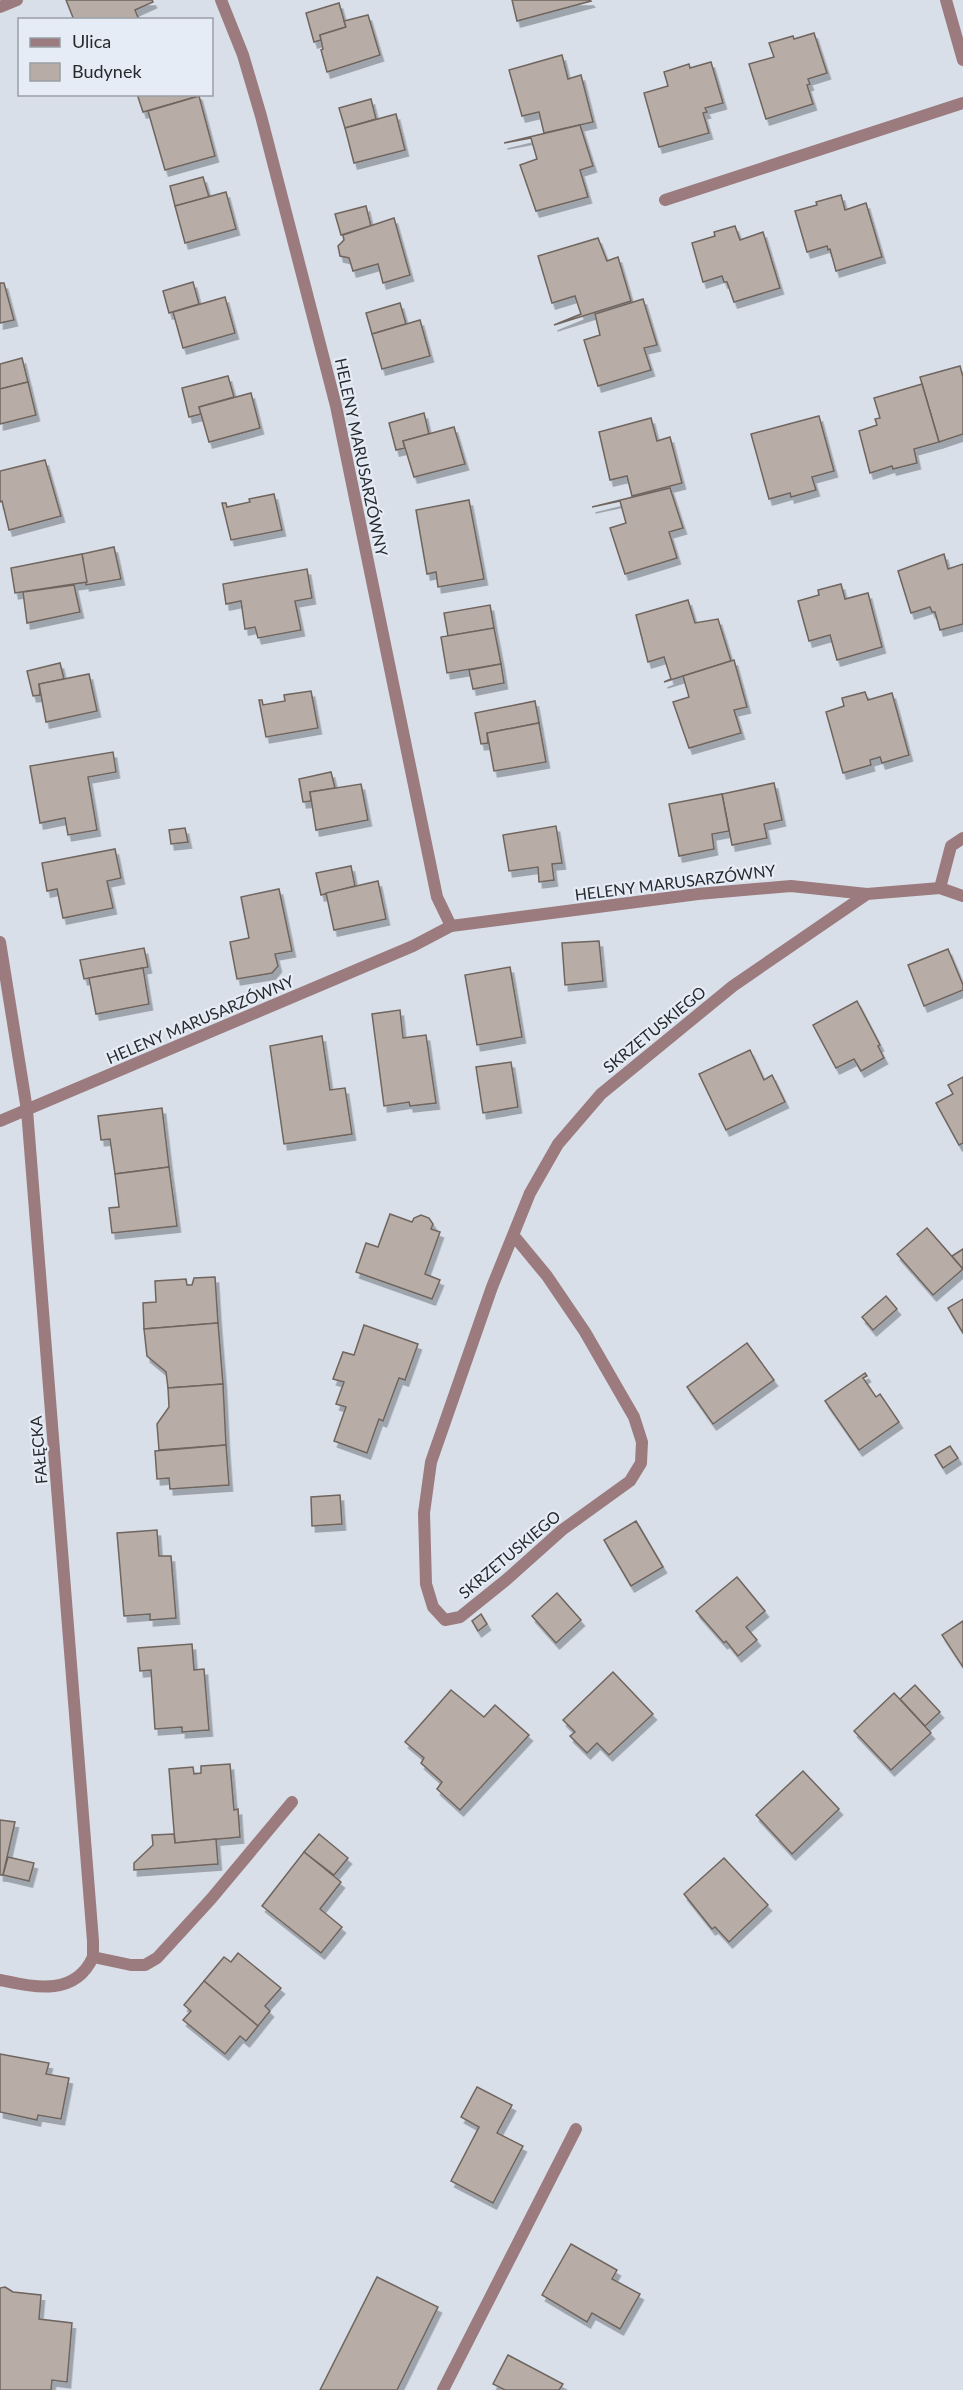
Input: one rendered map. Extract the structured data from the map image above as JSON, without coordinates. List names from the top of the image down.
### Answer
{
  "streets": {
    "street": ["HELENY MARUSARZÓWNY", "SKRZETUSKIEGO", "FAŁĘCKA"]
  },
  "crossings": [
    ["HELENY MARUSARZÓWNY", "SKRZETUSKIEGO"],
    ["HELENY MARUSARZÓWNY", "FAŁĘCKA"]
  ],
  "legend": ["Ulica", "Budynek"]
}
